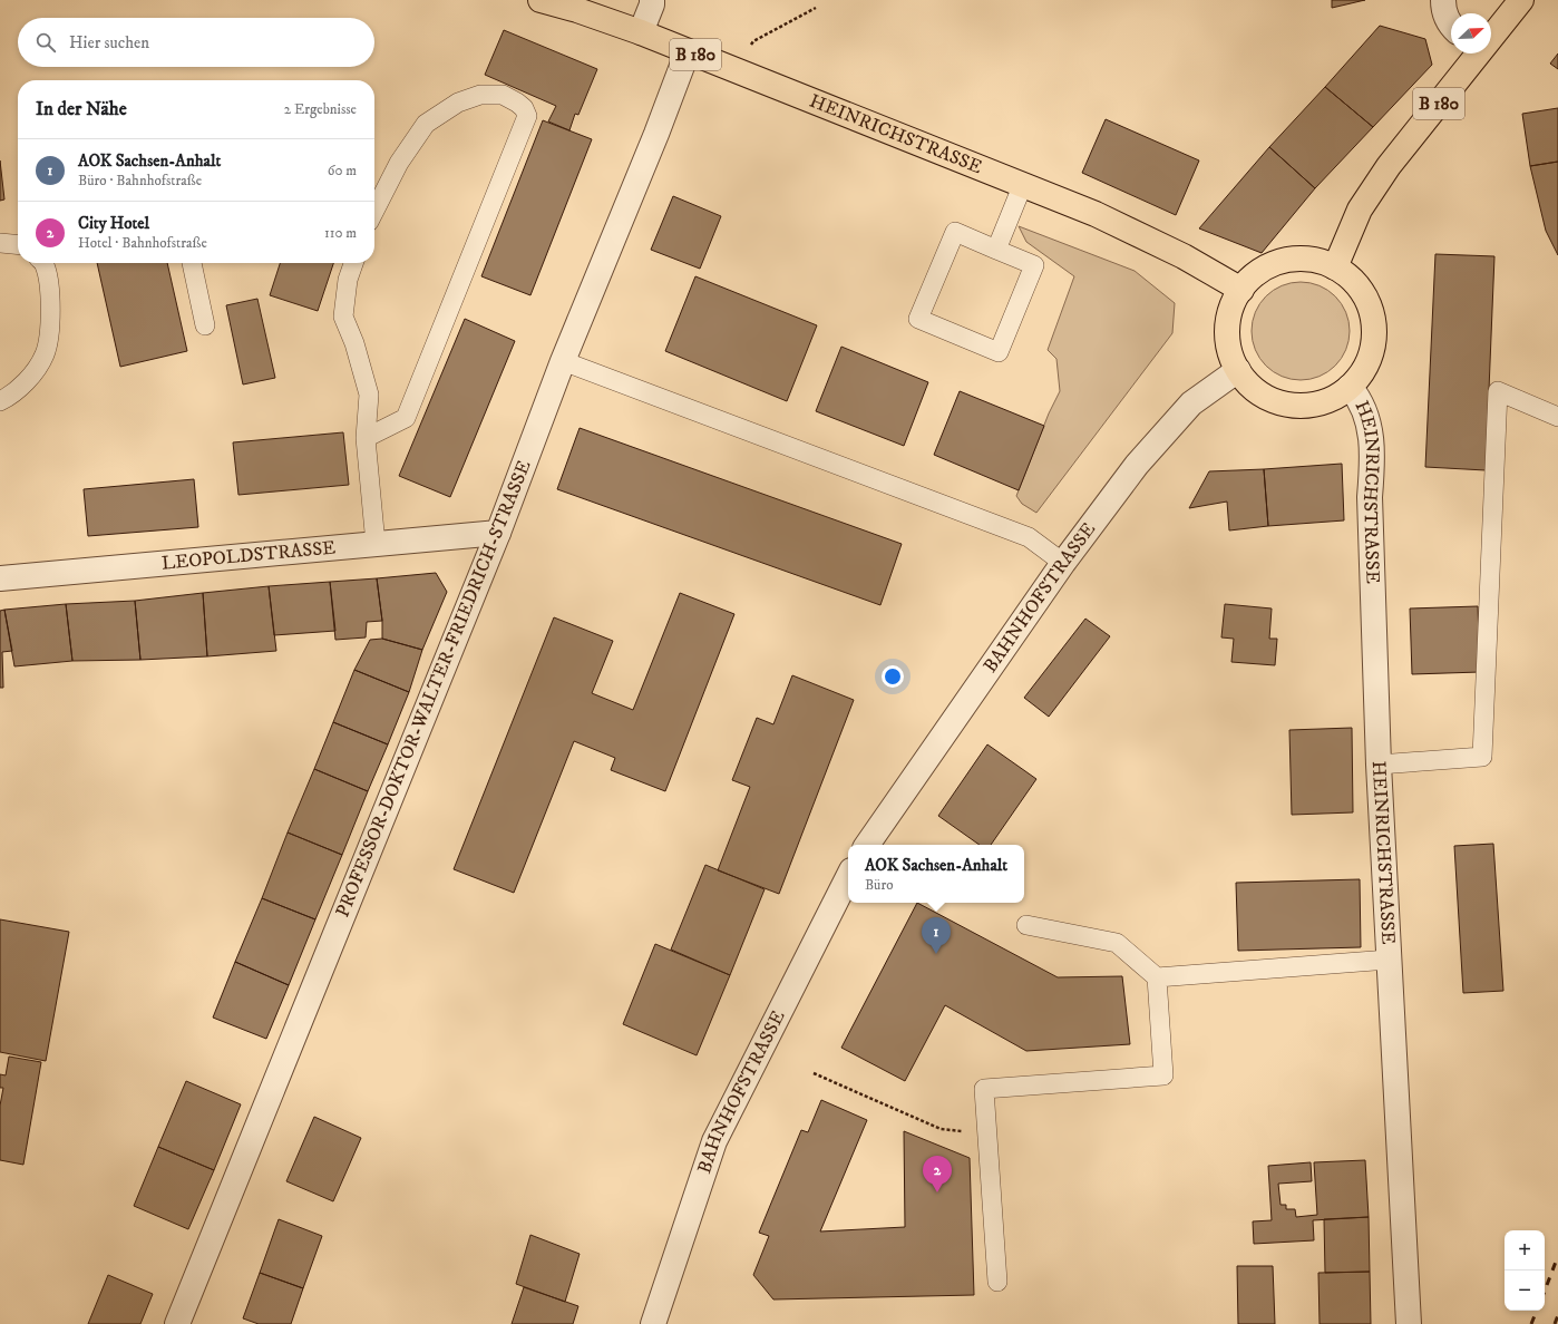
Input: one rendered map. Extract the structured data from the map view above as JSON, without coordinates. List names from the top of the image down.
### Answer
{
  "streets": {
    "main road": ["B 180", "HEINRICHSTRASSE"],
    "street": ["LEOPOLDSTRASSE", "BAHNHOFSTRASSE", "PROFESSOR-DOKTOR-WALTER-FRIEDRICH-STRASSE"]
  },
  "crossings": [
    ["B 180", "HEINRICHSTRASSE"],
    ["B 180", "BAHNHOFSTRASSE"],
    ["HEINRICHSTRASSE", "BAHNHOFSTRASSE"],
    ["HEINRICHSTRASSE", "PROFESSOR-DOKTOR-WALTER-FRIEDRICH-STRASSE"],
    ["LEOPOLDSTRASSE", "PROFESSOR-DOKTOR-WALTER-FRIEDRICH-STRASSE"]
  ],
  "north": "top right",
  "page": {
    "search": "Hier suchen",
    "heading": ["In der Nähe", "2 Ergebnisse"],
    "list": [
      {
        "mark": "1",
        "name": "AOK Sachsen-Anhalt",
        "note": "Büro · Bahnhofstraße",
        "value": "60 m"
      },
      {
        "mark": "2",
        "name": "City Hotel",
        "note": "Hotel · Bahnhofstraße",
        "value": "110 m"
      }
    ],
    "popup": ["AOK Sachsen-Anhalt", "Büro"],
    "pins": ["1", "2"],
    "map_buttons": ["+", "−"]
  }
}
